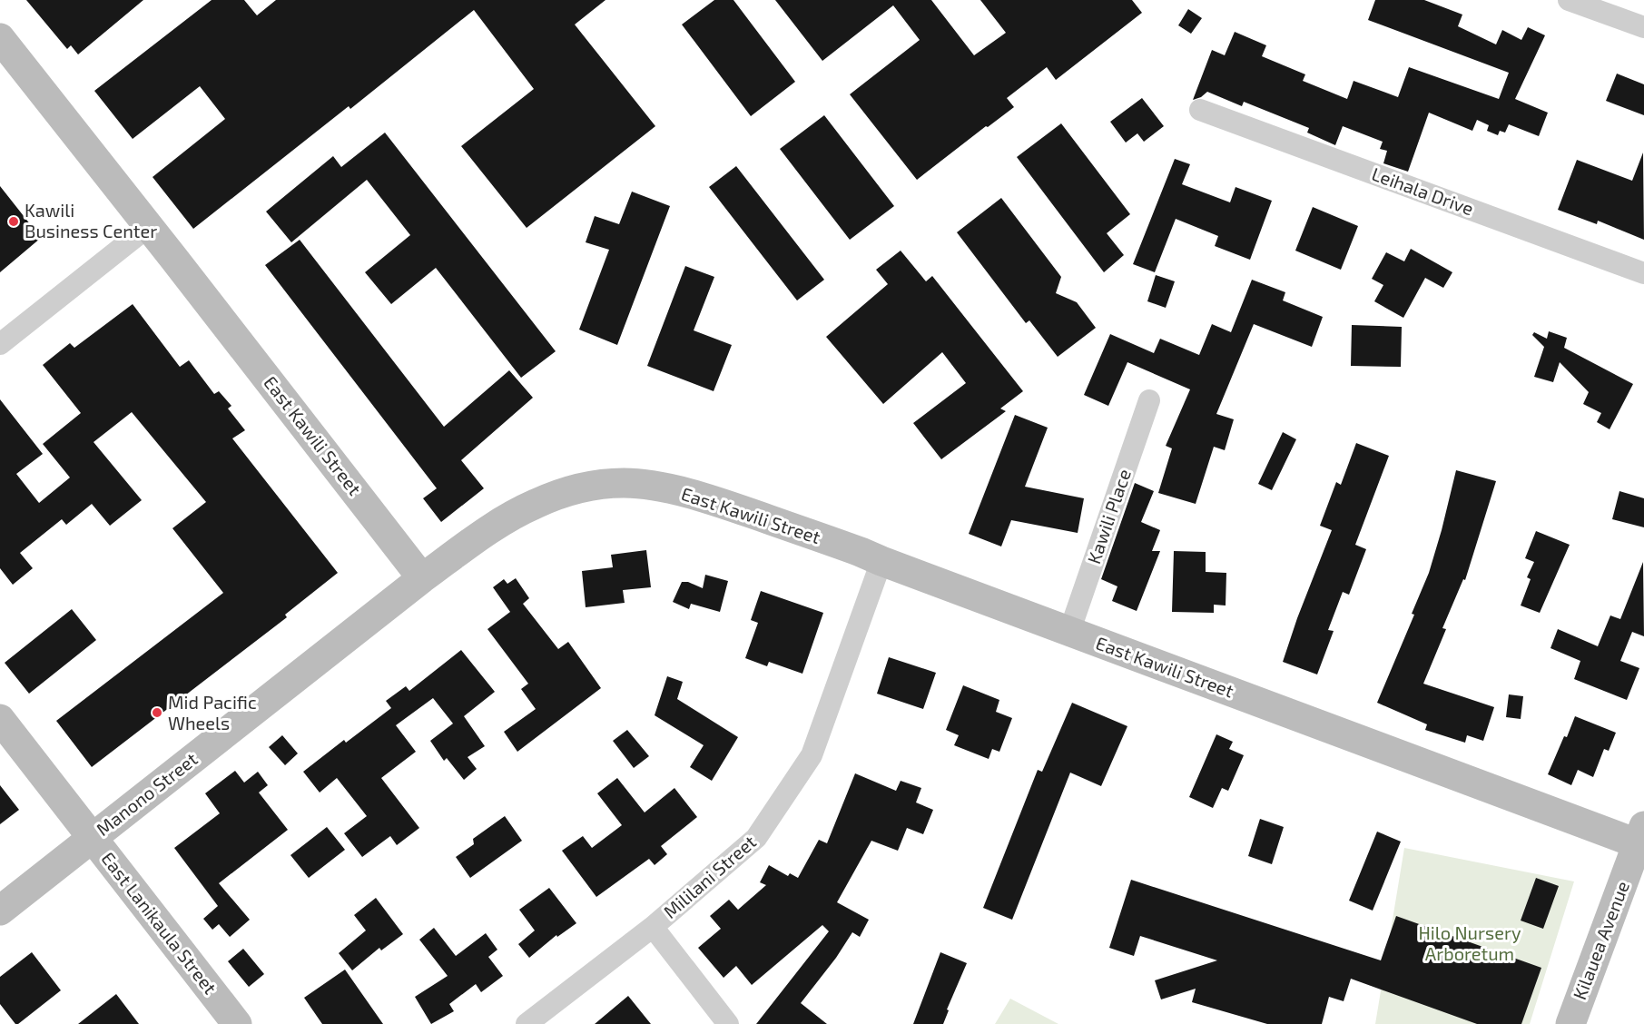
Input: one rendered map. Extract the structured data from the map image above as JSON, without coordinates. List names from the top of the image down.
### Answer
{
  "streets": {
    "street": [
      "Leihala Drive",
      "East Kawili Street",
      "Kawili Place",
      "Manono Street",
      "Mililani Street",
      "East Lanikaula Street",
      "Kilauea Avenue"
    ]
  },
  "crossings": [
    ["East Kawili Street", "Kawili Place"],
    ["East Kawili Street", "Manono Street"],
    ["East Kawili Street", "Mililani Street"],
    ["East Kawili Street", "Kilauea Avenue"],
    ["Manono Street", "East Lanikaula Street"]
  ],
  "parks": ["Hilo Nursery Arboretum"],
  "places": ["Kawili Business Center", "Mid Pacific Wheels"]
}
